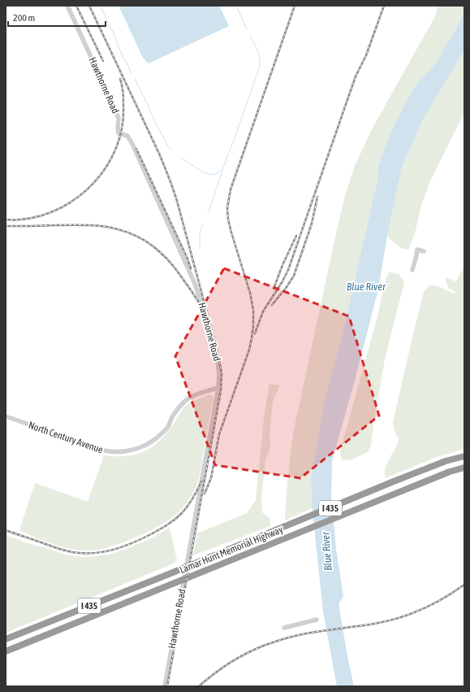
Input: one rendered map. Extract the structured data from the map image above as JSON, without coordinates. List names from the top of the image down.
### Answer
{
  "streets": {
    "highway": ["I 435", "Lamar Hunt Memorial Highway"],
    "street": ["Hawthorne Road", "North Century Avenue"]
  },
  "crossings": [
    ["Hawthorne Road", "North Century Avenue"]
  ],
  "water": ["Blue River"],
  "scale_bar": "200 m"
}
